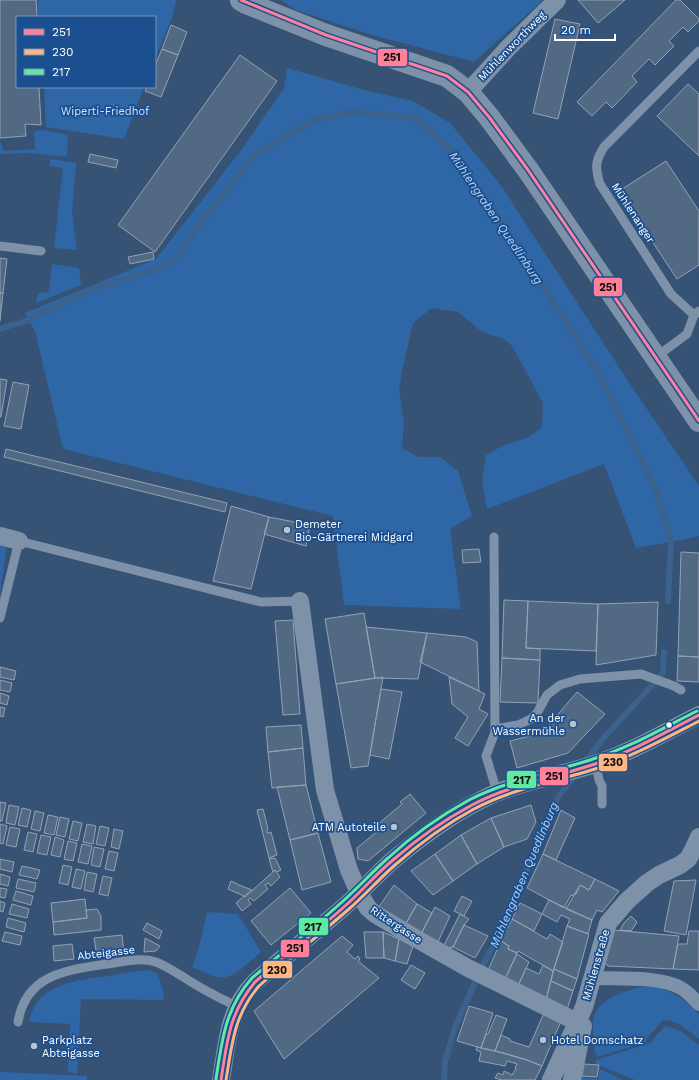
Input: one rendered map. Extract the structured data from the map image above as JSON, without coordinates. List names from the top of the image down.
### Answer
{
  "streets": {
    "street": ["Mühlenworthweg", "Rittergasse", "Mühlenstraße"],
    "lane": ["Mühlenanger", "Abteigasse"]
  },
  "crossings": [
    ["Rittergasse", "Mühlenstraße"]
  ],
  "water": ["Mühlengraben Quedlinburg"],
  "parks": ["Wiperti-Friedhof"],
  "places": [
    "Demeter Bio-Gärtnerei Midgard",
    "An der Wassermühle",
    "ATM Autoteile",
    "Hotel Domschatz",
    "Parkplatz Abteigasse"
  ],
  "lines": ["transit line 251", "transit line 217", "transit line 230"],
  "legend": ["251", "230", "217"],
  "scale_bar": "20 m"
}
